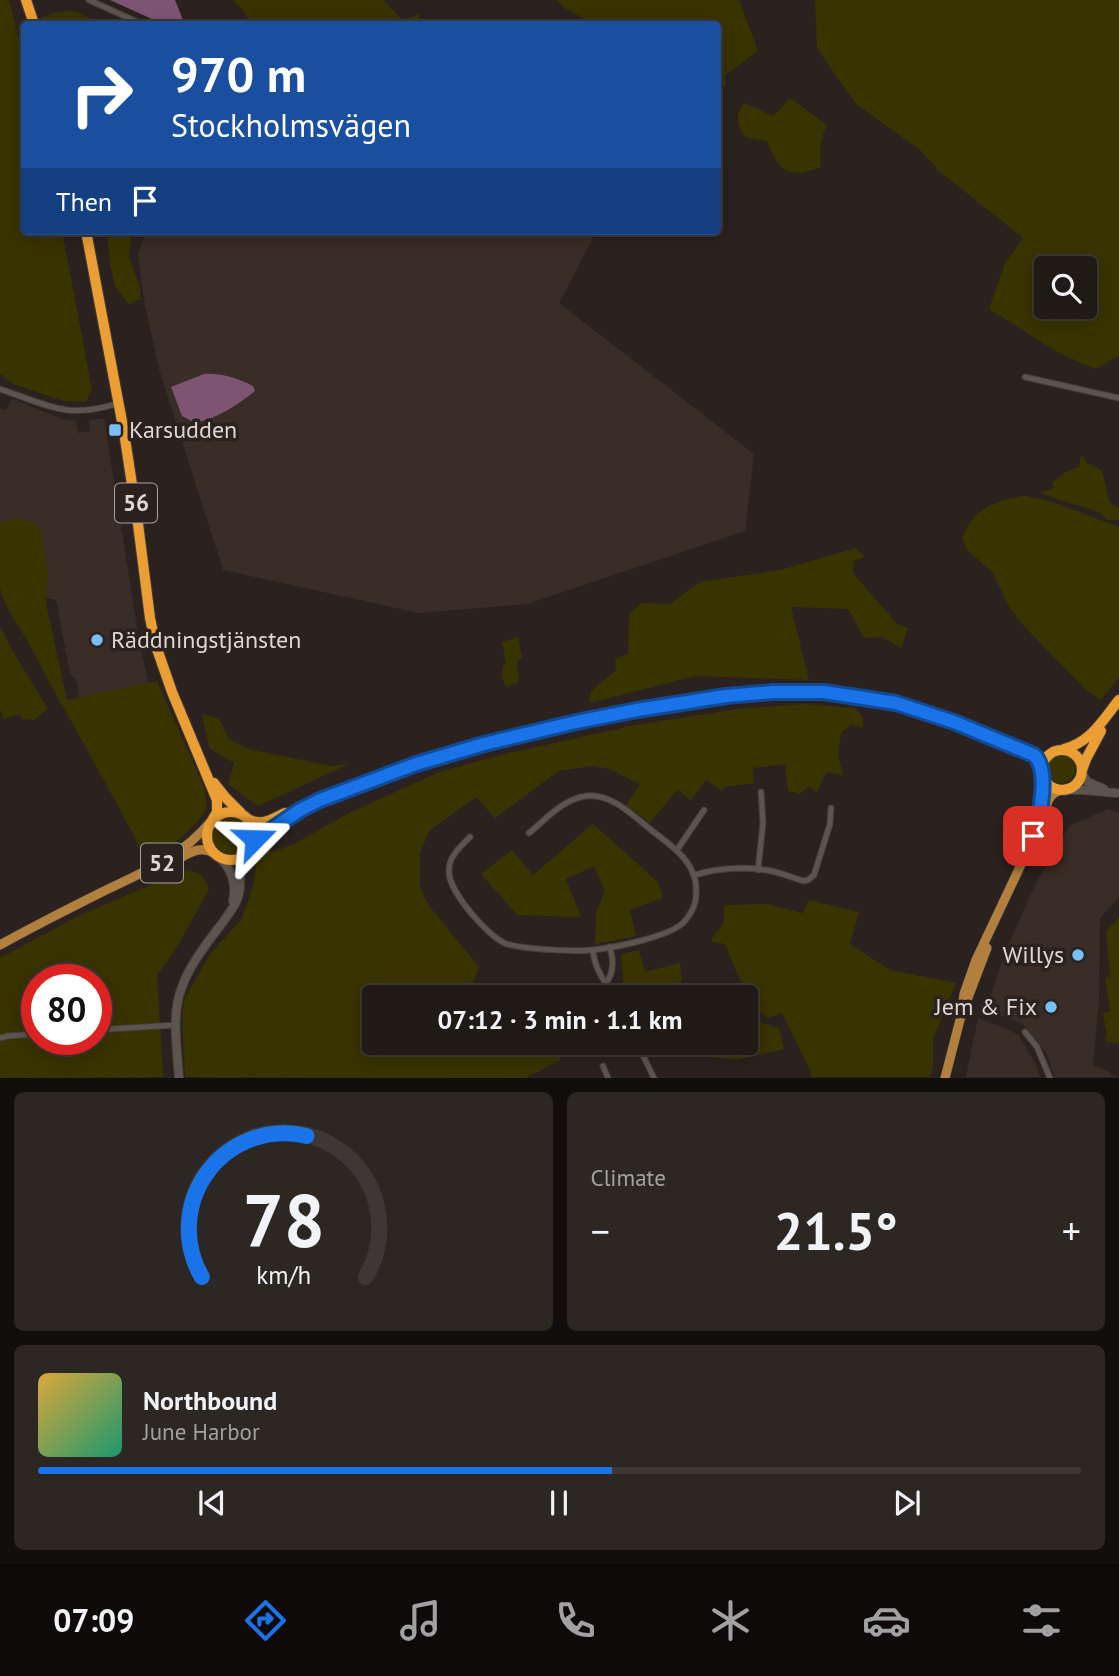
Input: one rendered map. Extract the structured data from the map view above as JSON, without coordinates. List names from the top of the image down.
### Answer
{
  "streets": {
    "highway": ["56", "52"]
  },
  "crossings": [
    ["56", "52"]
  ],
  "places": {
    "transit": ["Karsudden"],
    "other": ["Räddningstjänsten", "Willys", "Jem & Fix"]
  },
  "page": {
    "turn": ["970 m", "Stockholmsvägen"],
    "then": "Then",
    "limit": "80",
    "trip": "07:12 · 3 min · 1.1 km",
    "tile": "Climate",
    "heat": ["−", "21.5°", "+"],
    "song": ["Northbound", "June Harbor"],
    "tabs": "07:09",
    "gauge": ["78", "km/h"]
  }
}
